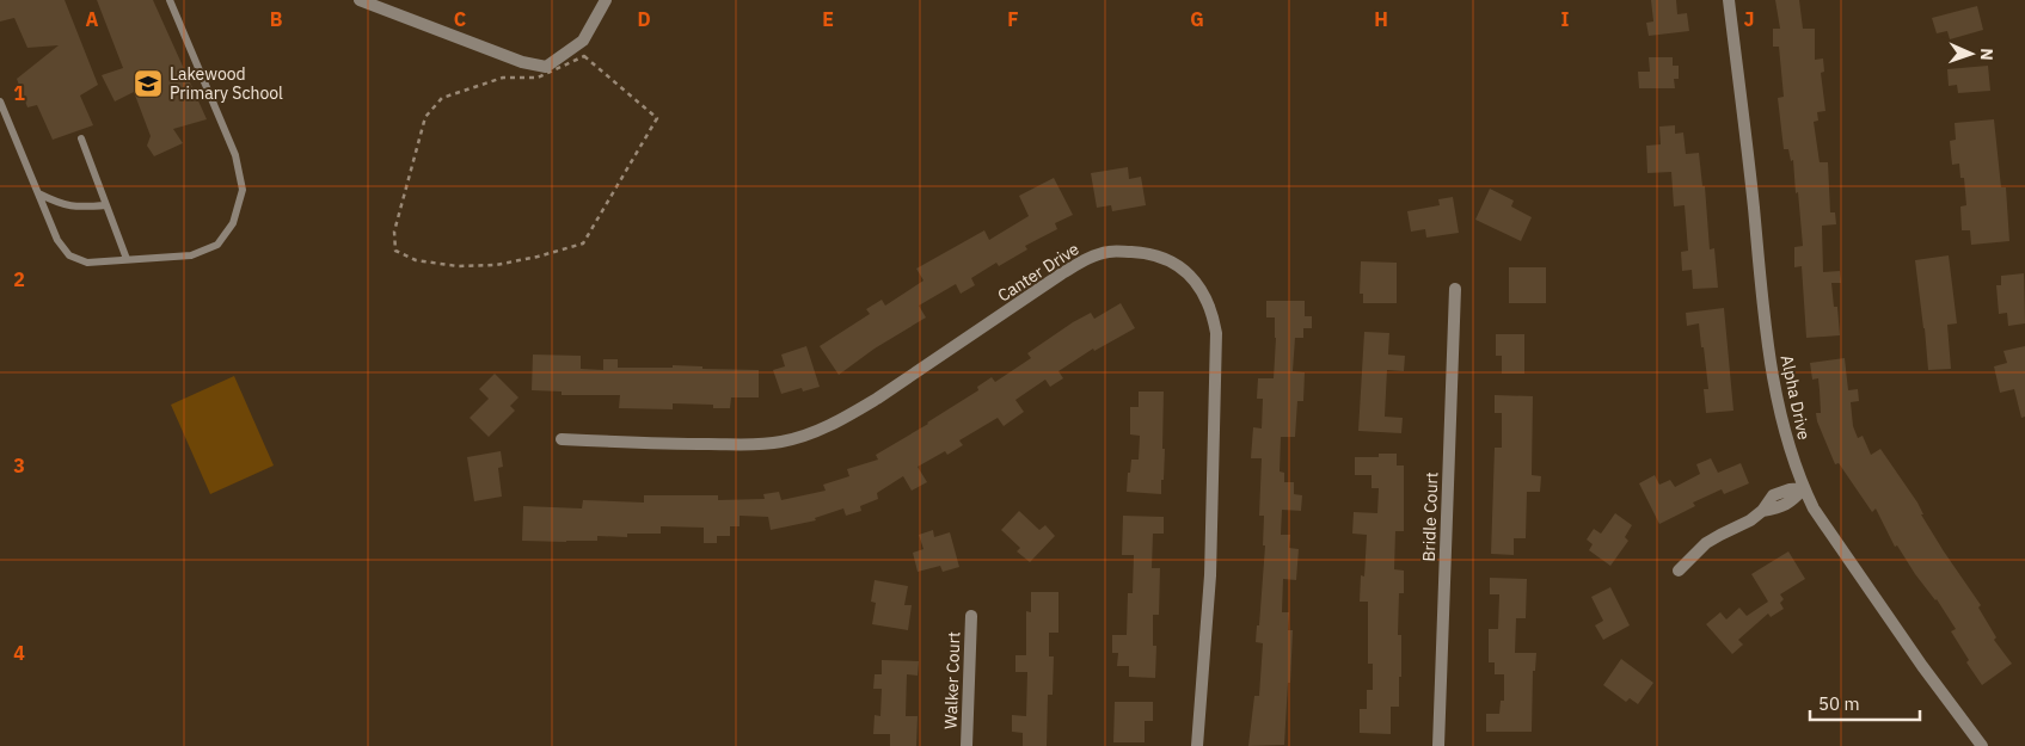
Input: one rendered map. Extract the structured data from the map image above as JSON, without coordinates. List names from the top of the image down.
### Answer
{
  "streets": {
    "street": [
      "Canter Drive",
      "Alpha Drive",
      "Bridle Court",
      "Walker Court"
    ]
  },
  "places": {
    "school or university": ["Lakewood Primary School"]
  },
  "scale_bar": "50 m",
  "north": "right",
  "grid": {
    "columns": [
      "A",
      "B",
      "C",
      "D",
      "E",
      "F",
      "G",
      "H",
      "I",
      "J"
    ],
    "rows": [
      "1",
      "2",
      "3",
      "4"
    ]
  }
}
